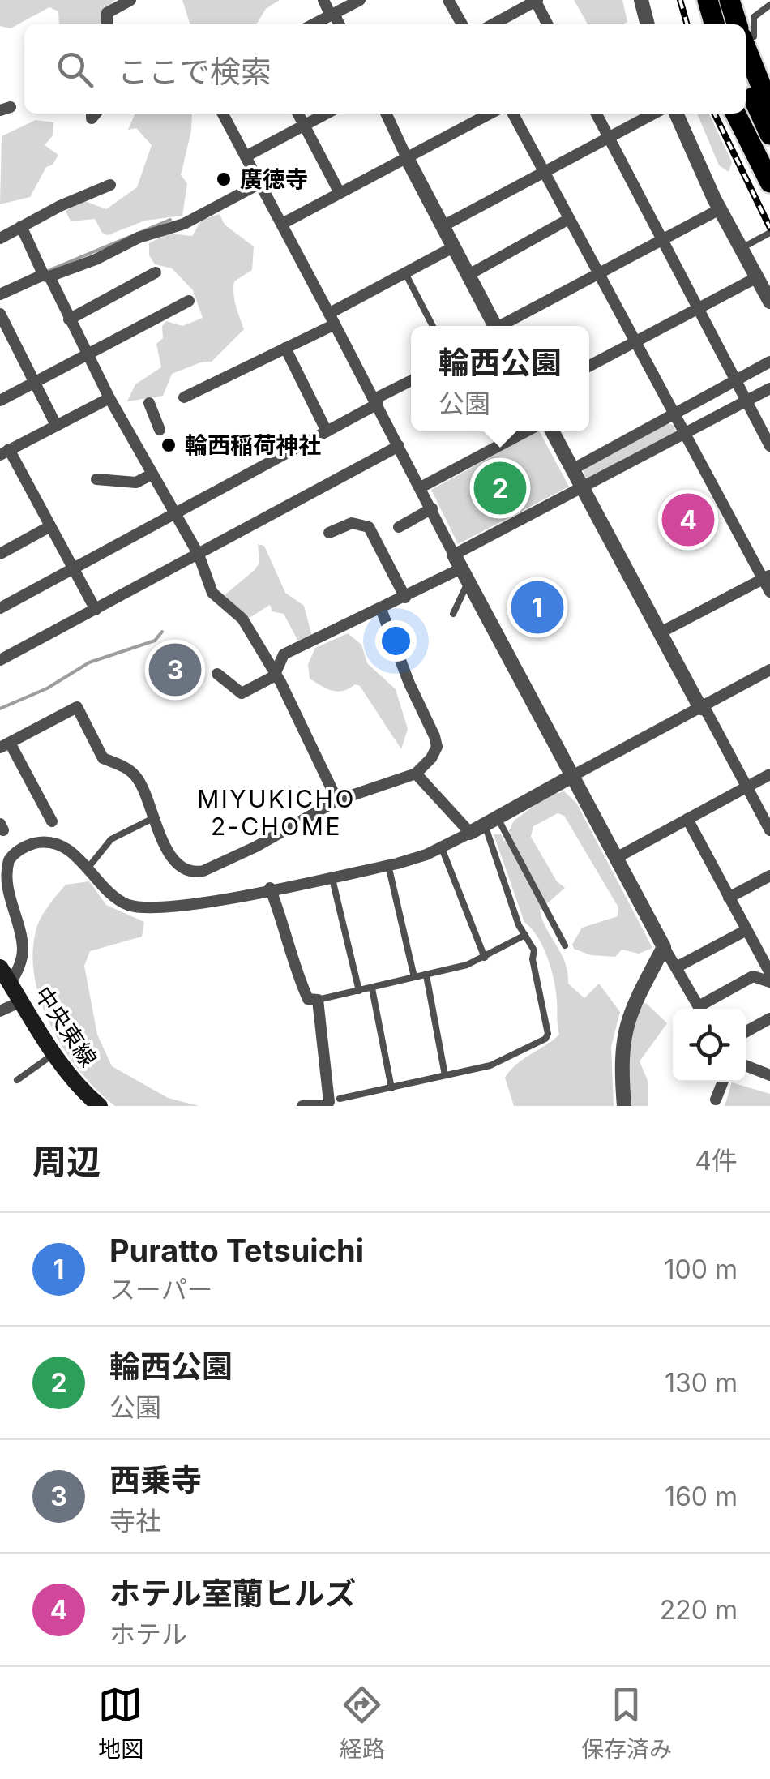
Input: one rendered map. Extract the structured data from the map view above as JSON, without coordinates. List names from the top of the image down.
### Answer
{
  "streets": {
    "main road": ["中央東線"]
  },
  "districts": ["MIYUKICHO 2-CHOME"],
  "places": ["廣徳寺", "輪西稲荷神社"],
  "page": {
    "search": "ここで検索",
    "popup": ["輪西公園", "公園"],
    "pins": [
      "2",
      "4",
      "1",
      "3"
    ],
    "heading": ["周辺", "4件"],
    "list": [
      {
        "mark": "1",
        "name": "Puratto Tetsuichi",
        "note": "スーパー",
        "value": "100 m"
      },
      {
        "mark": "2",
        "name": "輪西公園",
        "note": "公園",
        "value": "130 m"
      },
      {
        "mark": "3",
        "name": "西乗寺",
        "note": "寺社",
        "value": "160 m"
      },
      {
        "mark": "4",
        "name": "ホテル室蘭ヒルズ",
        "note": "ホテル",
        "value": "220 m"
      }
    ],
    "nav": ["地図", "経路", "保存済み"]
  }
}
